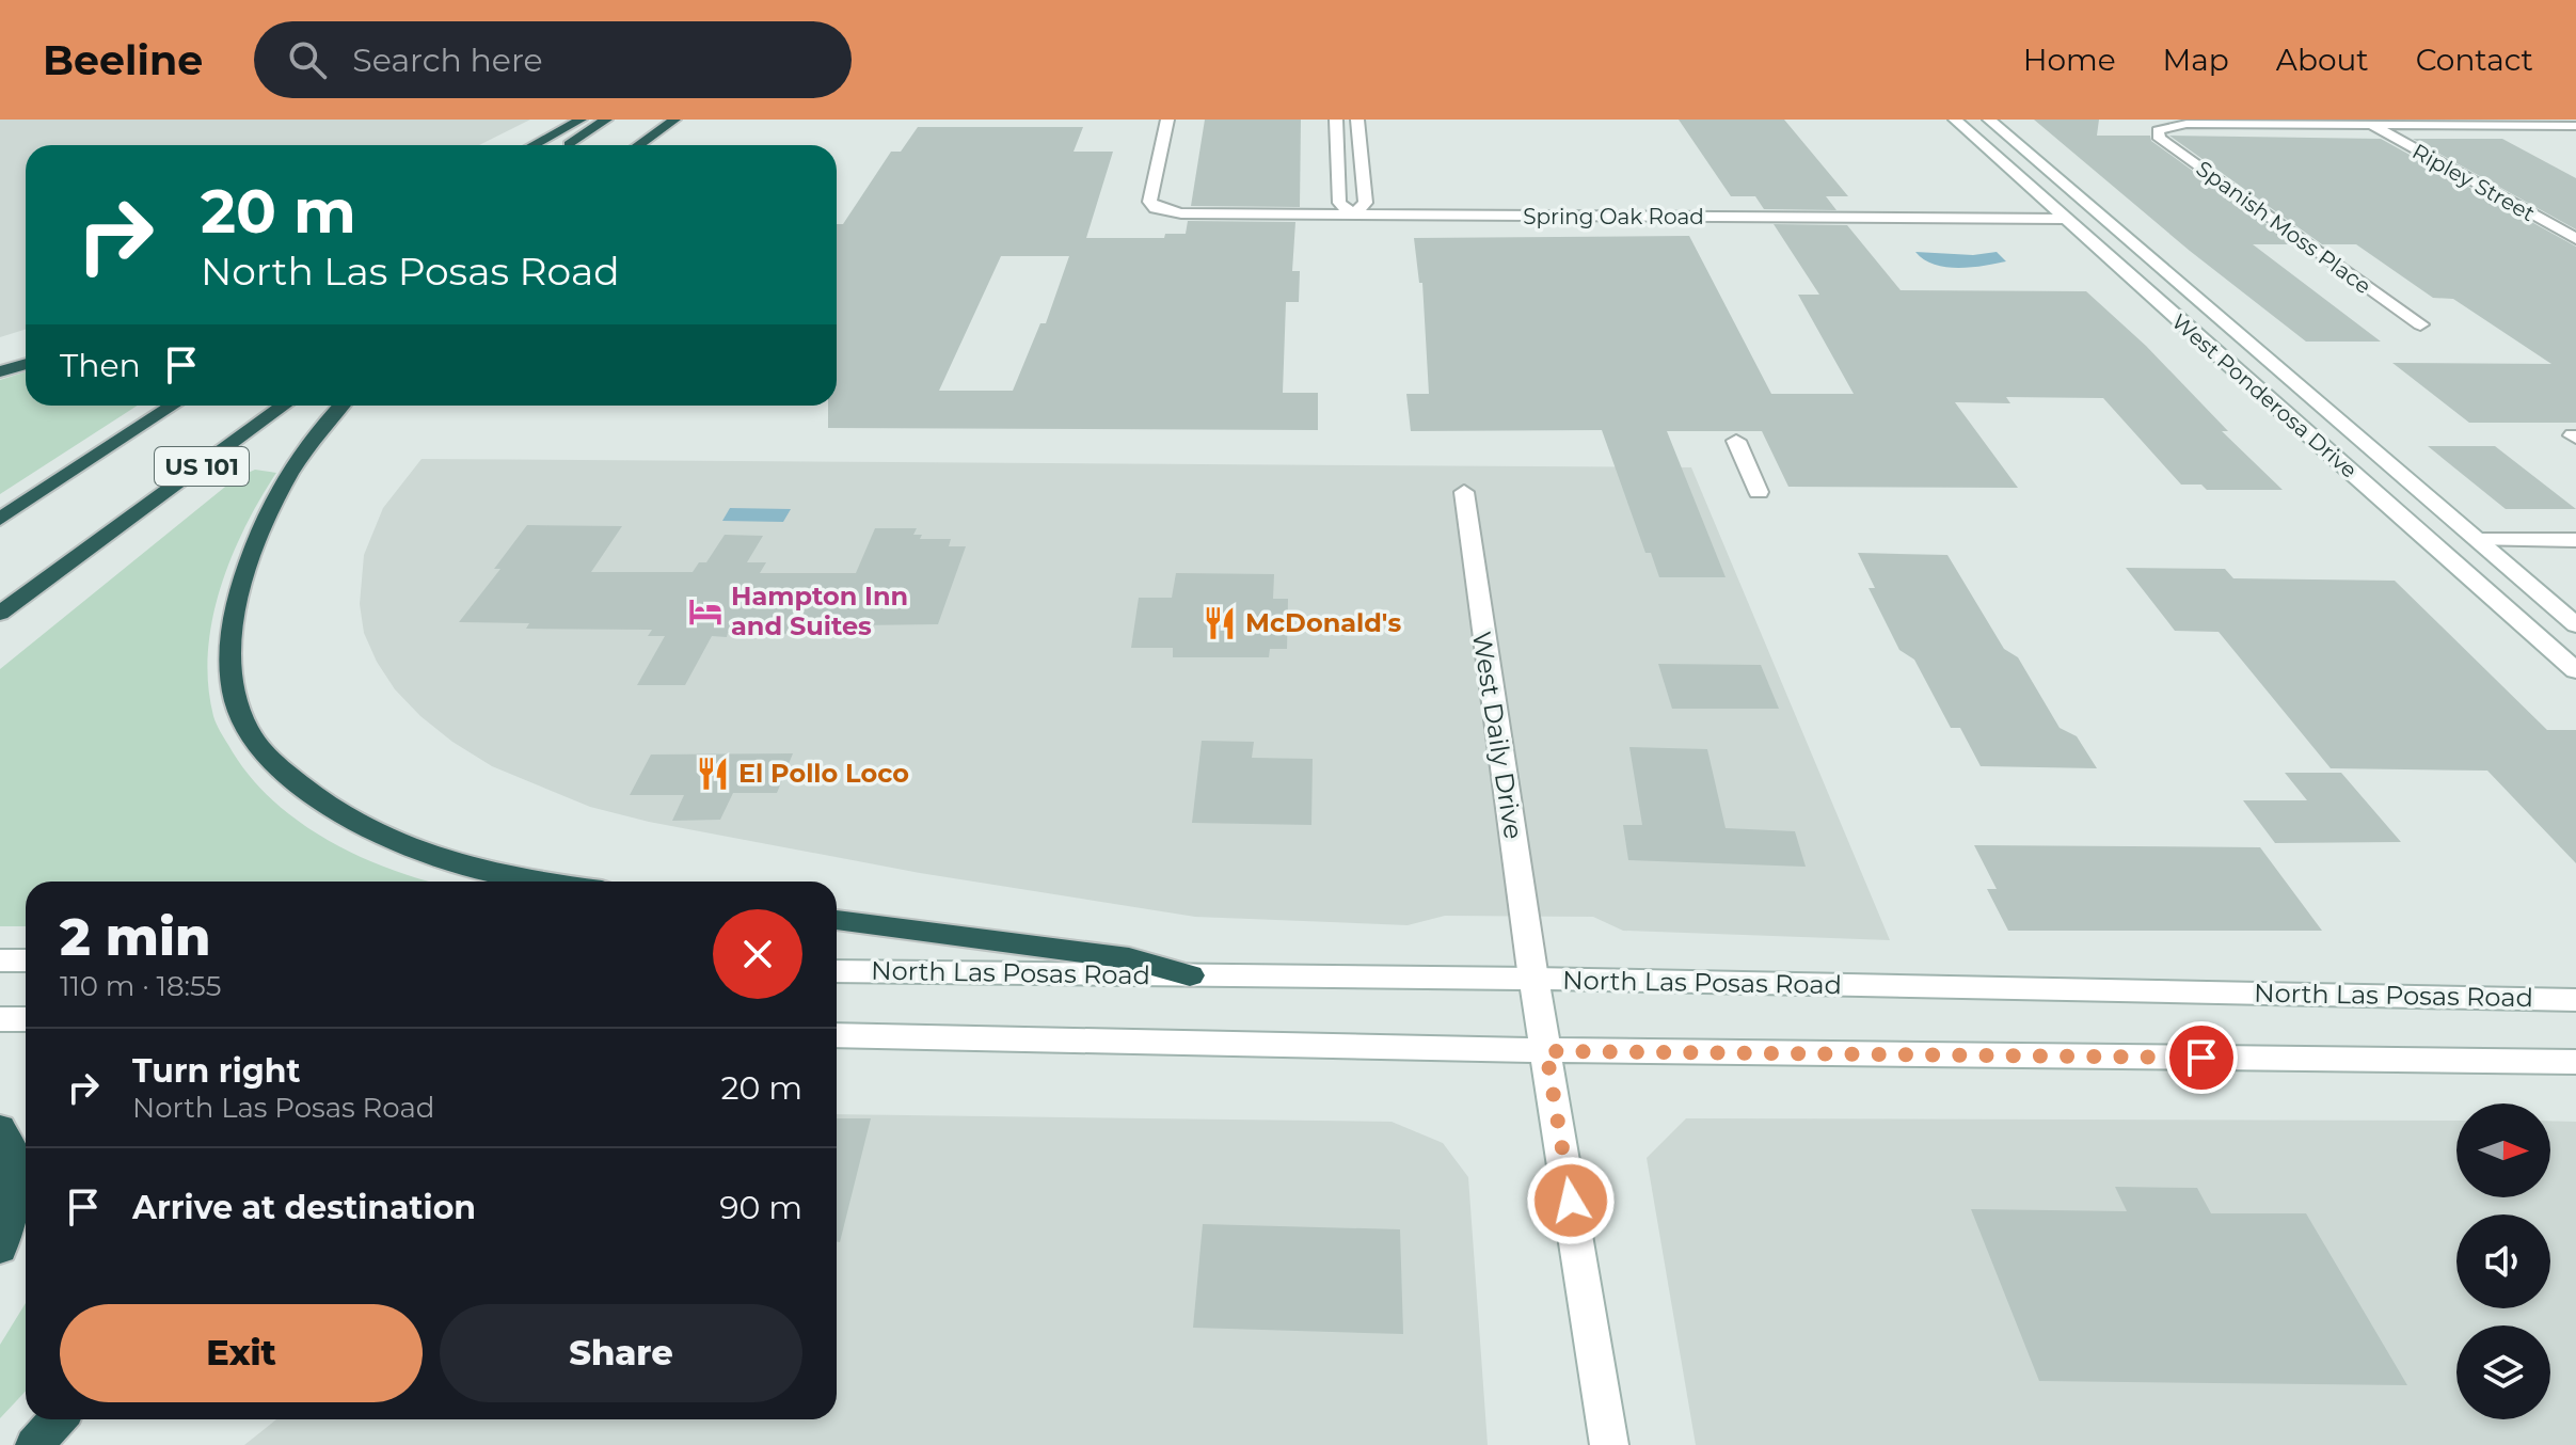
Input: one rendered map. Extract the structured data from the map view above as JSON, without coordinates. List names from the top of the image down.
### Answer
{
  "streets": {
    "highway": ["US 101"],
    "main road": [
      "Ripley Street",
      "Spring Oak Road",
      "Spanish Moss Place",
      "West Ponderosa Drive",
      "West Daily Drive",
      "North Las Posas Road"
    ]
  },
  "crossings": [
    ["Ripley Street", "Spanish Moss Place"],
    ["Spring Oak Road", "West Ponderosa Drive"],
    ["West Daily Drive", "North Las Posas Road"]
  ],
  "places": {
    "hotel": ["Hampton Inn and Suites"],
    "restaurant": ["McDonald's", "El Pollo Loco"]
  },
  "north": "right",
  "page": {
    "header": "Beeline",
    "search": "Search here",
    "nav": [
      "Home",
      "Map",
      "About",
      "Contact"
    ],
    "turn": ["20 m", "North Las Posas Road"],
    "then": "Then",
    "heading": ["2 min", "110 m · 18:55"],
    "list": [
      {
        "name": "Turn right",
        "note": "North Las Posas Road",
        "value": "20 m"
      },
      {
        "name": "Arrive at destination",
        "value": "90 m"
      }
    ],
    "buttons": ["Exit", "Share"]
  }
}
